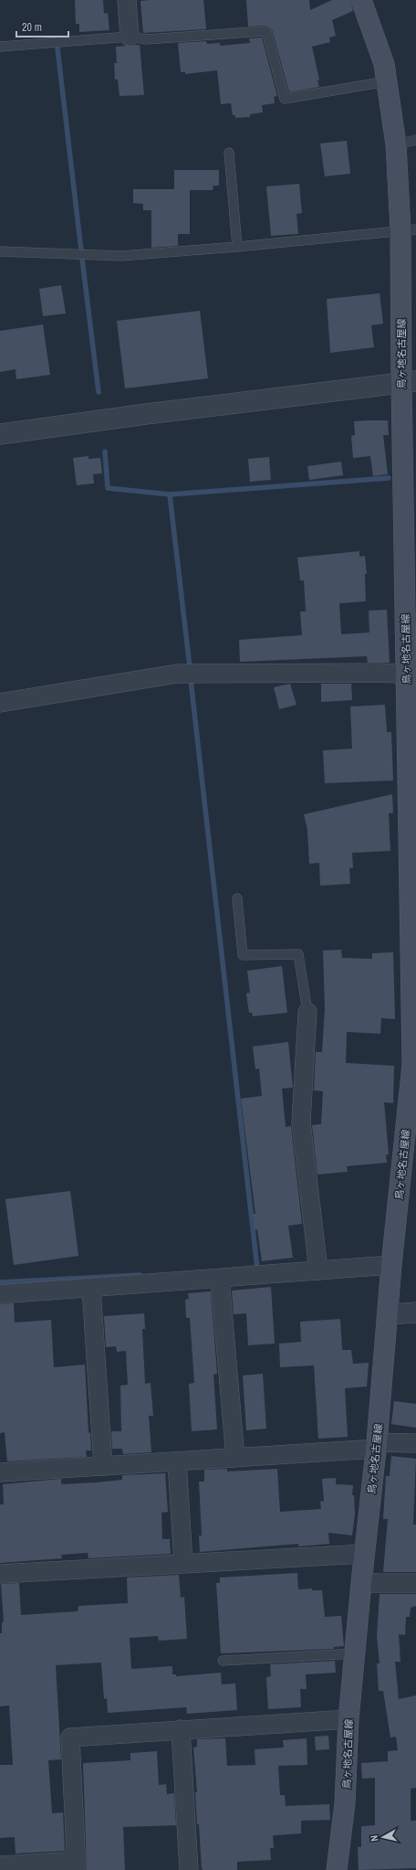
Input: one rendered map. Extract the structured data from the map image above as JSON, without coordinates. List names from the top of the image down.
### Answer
{
  "streets": {
    "main road": ["鳥ヶ地名古屋線"]
  },
  "scale_bar": "20 m",
  "north": "left"
}
